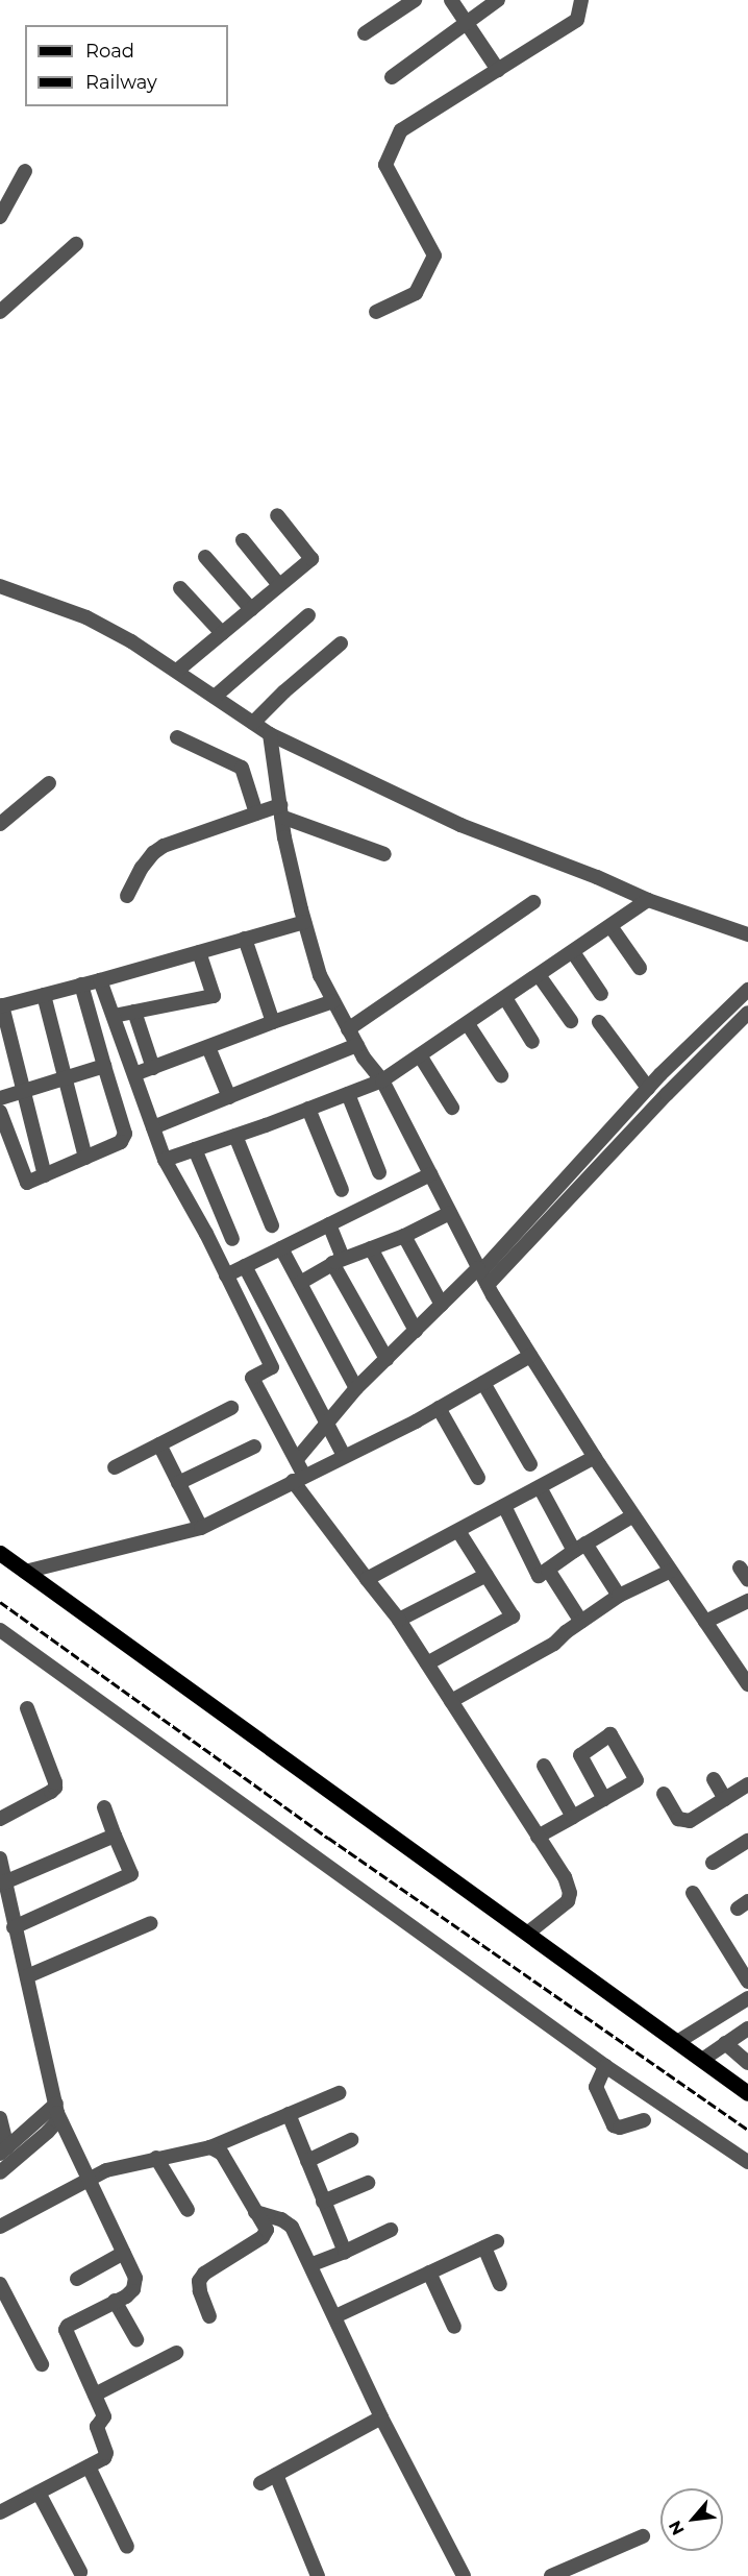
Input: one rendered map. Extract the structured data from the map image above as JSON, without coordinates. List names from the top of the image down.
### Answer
{
  "legend": ["Road", "Railway"],
  "north": "bottom left"
}
